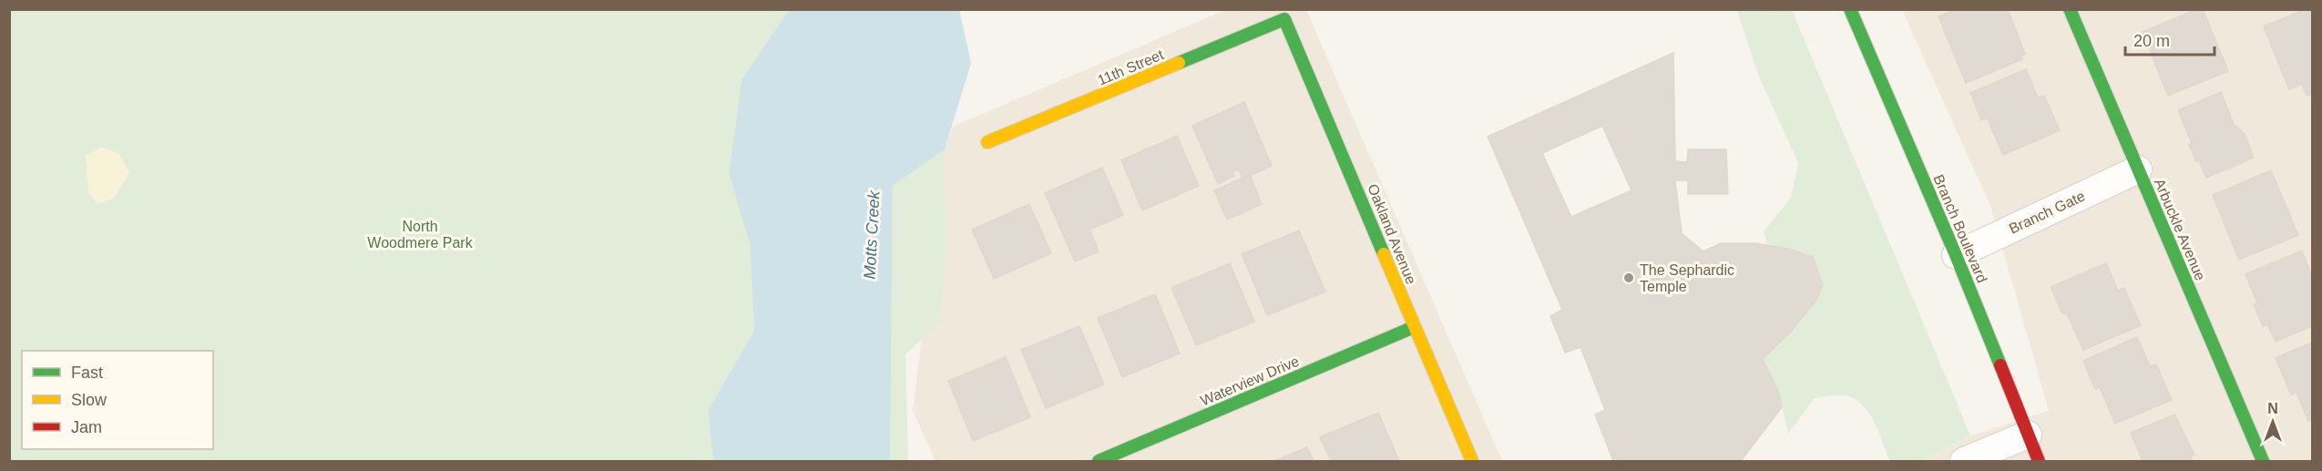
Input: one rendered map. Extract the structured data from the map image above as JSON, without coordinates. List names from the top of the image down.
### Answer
{
  "streets": {
    "street": [
      "11th Street",
      "Branch Gate",
      "Branch Boulevard",
      "Arbuckle Avenue",
      "Oakland Avenue",
      "Waterview Drive"
    ]
  },
  "crossings": [
    ["11th Street", "Oakland Avenue"],
    ["Branch Gate", "Branch Boulevard"],
    ["Branch Gate", "Arbuckle Avenue"],
    ["Oakland Avenue", "Waterview Drive"]
  ],
  "water": ["Motts Creek"],
  "parks": ["North Woodmere Park"],
  "places": ["The Sephardic Temple"],
  "legend": ["Fast", "Slow", "Jam"],
  "scale_bar": "20 m",
  "north": "top"
}
